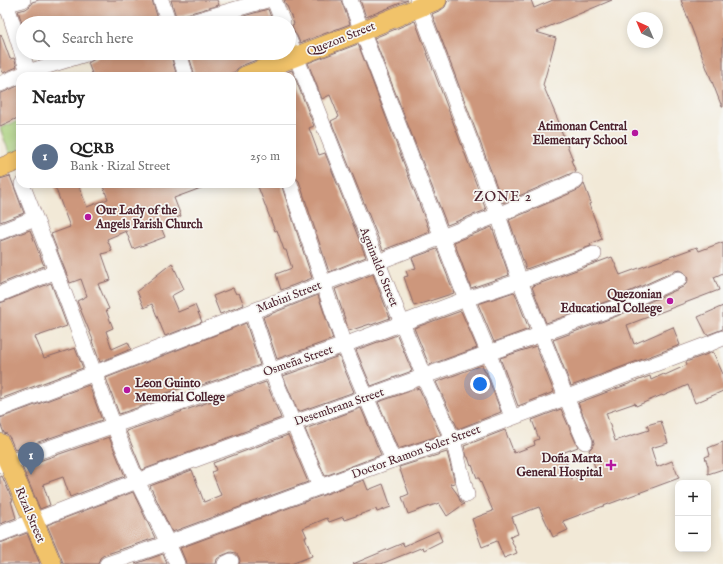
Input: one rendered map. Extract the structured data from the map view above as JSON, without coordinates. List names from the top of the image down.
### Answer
{
  "streets": {
    "main road": ["Quezon Street", "Rizal Street"],
    "street": [
      "Aguinaldo Street",
      "Mabini Street",
      "Osmeña Street",
      "Desembrana Street",
      "Doctor Ramon Soler Street"
    ]
  },
  "crossings": [
    ["Quezon Street", "Aguinaldo Street"],
    ["Aguinaldo Street", "Mabini Street"],
    ["Aguinaldo Street", "Osmeña Street"],
    ["Aguinaldo Street", "Desembrana Street"],
    ["Aguinaldo Street", "Doctor Ramon Soler Street"],
    ["Osmeña Street", "Rizal Street"],
    ["Desembrana Street", "Rizal Street"]
  ],
  "districts": ["ZONE 2"],
  "places": {
    "other": [
      "Atimonan Central Elementary School",
      "Our Lady of the Angels Parish Church",
      "Quezonian Educational College",
      "Leon Guinto Memorial College"
    ],
    "health": ["Doña Marta General Hospital"]
  },
  "north": "top left",
  "page": {
    "search": "Search here",
    "heading": "Nearby",
    "list": [
      {
        "mark": "1",
        "name": "QCRB",
        "note": "Bank · Rizal Street",
        "value": "250 m"
      }
    ],
    "pins": "1",
    "map_buttons": ["+", "−"]
  }
}
